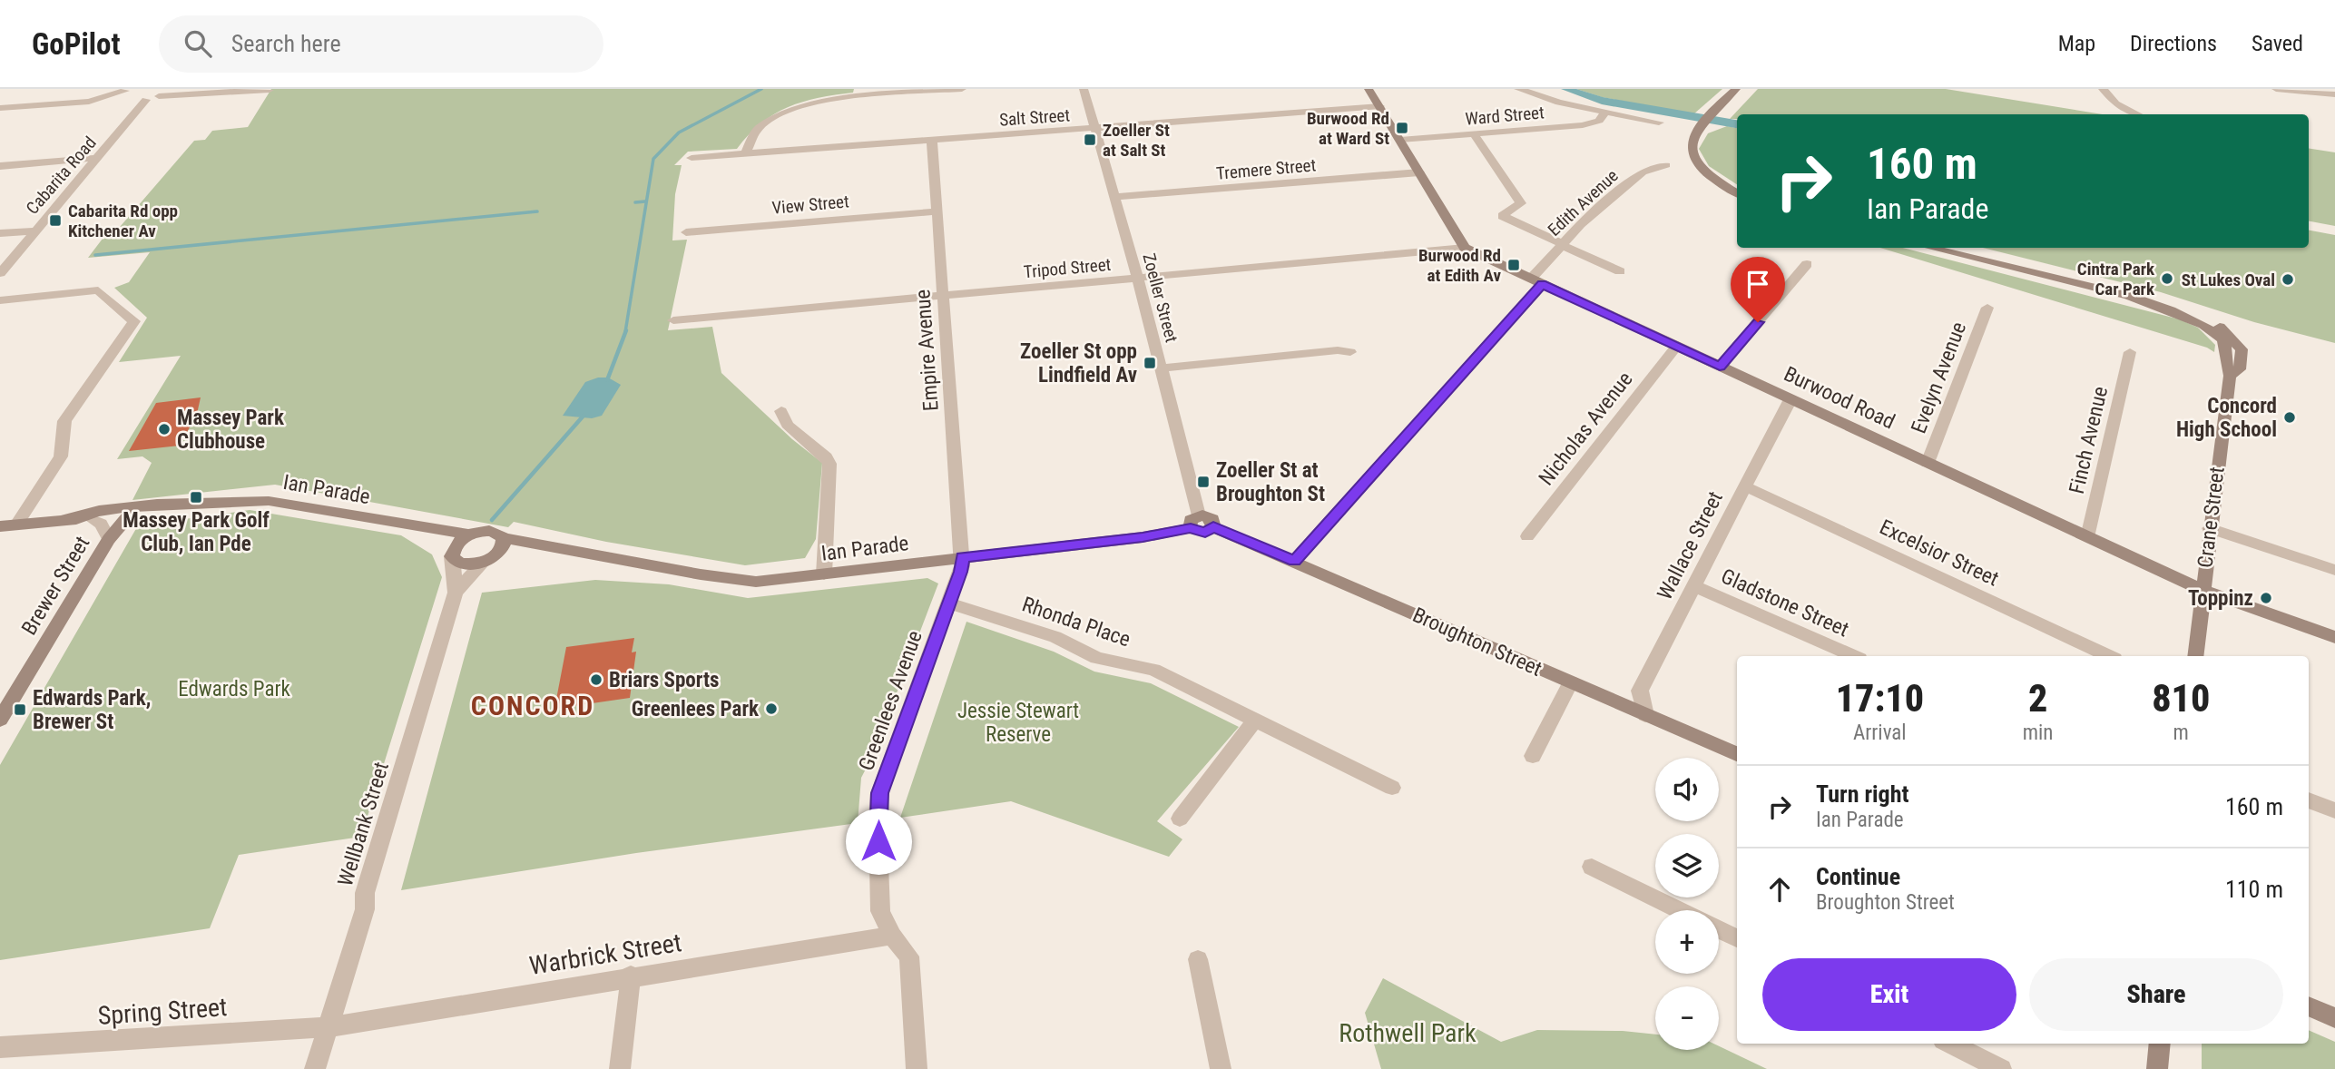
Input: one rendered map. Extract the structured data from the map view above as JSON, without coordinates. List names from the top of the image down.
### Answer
{
  "streets": {
    "main road": [
      "Burwood Road",
      "Ian Parade",
      "Crane Street",
      "Brewer Street",
      "Broughton Street"
    ],
    "street": [
      "Ward Street",
      "Salt Street",
      "Tremere Street",
      "Cabarita Road",
      "Edith Avenue",
      "View Street",
      "Tripod Street",
      "Zoeller Street",
      "Empire Avenue",
      "Evelyn Avenue",
      "Nicholas Avenue",
      "Finch Avenue",
      "Wallace Street",
      "Excelsior Street",
      "Gladstone Street",
      "Rhonda Place",
      "Greenlees Avenue",
      "Wellbank Street",
      "Warbrick Street",
      "Spring Street"
    ]
  },
  "crossings": [
    ["Salt Street", "Zoeller Street"],
    ["Salt Street", "Empire Avenue"],
    ["Tremere Street", "Zoeller Street"],
    ["Edith Avenue", "Burwood Road"],
    ["Edith Avenue", "Broughton Street"],
    ["View Street", "Empire Avenue"],
    ["Tripod Street", "Zoeller Street"],
    ["Tripod Street", "Empire Avenue"],
    ["Tripod Street", "Burwood Road"],
    ["Zoeller Street", "Ian Parade"],
    ["Empire Avenue", "Ian Parade"],
    ["Empire Avenue", "Greenlees Avenue"],
    ["Evelyn Avenue", "Burwood Road"],
    ["Burwood Road", "Nicholas Avenue"],
    ["Burwood Road", "Finch Avenue"],
    ["Burwood Road", "Crane Street"],
    ["Burwood Road", "Wallace Street"],
    ["Ian Parade", "Brewer Street"],
    ["Ian Parade", "Broughton Street"],
    ["Ian Parade", "Greenlees Avenue"],
    ["Wallace Street", "Excelsior Street"],
    ["Wallace Street", "Gladstone Street"],
    ["Wallace Street", "Broughton Street"],
    ["Rhonda Place", "Greenlees Avenue"],
    ["Greenlees Avenue", "Warbrick Street"],
    ["Wellbank Street", "Warbrick Street"],
    ["Wellbank Street", "Spring Street"],
    ["Warbrick Street", "Spring Street"]
  ],
  "districts": ["CONCORD"],
  "parks": ["Edwards Park", "Jessie Stewart Reserve", "Rothwell Park"],
  "places": {
    "transit": [
      "Burwood Rd at Ward St",
      "Zoeller St at Salt St",
      "Cabarita Rd opp Kitchener Av",
      "Burwood Rd at Edith Av",
      "Zoeller St opp Lindfield Av",
      "Zoeller St at Broughton St",
      "Massey Park Golf Club, Ian Pde",
      "Edwards Park, Brewer St"
    ],
    "other": [
      "Cintra Park Car Park",
      "St Lukes Oval",
      "Concord High School",
      "Massey Park Clubhouse",
      "Toppinz",
      "Briars Sports",
      "Greenlees Park"
    ]
  },
  "page": {
    "header": "GoPilot",
    "search": "Search here",
    "nav": ["Map", "Directions", "Saved"],
    "turn": ["160 m", "Ian Parade"],
    "eta": [
      "17:10",
      "Arrival",
      "2",
      "min",
      "810",
      "m"
    ],
    "map_buttons": ["+", "−"],
    "list": [
      {
        "name": "Turn right",
        "note": "Ian Parade",
        "value": "160 m"
      },
      {
        "name": "Continue",
        "note": "Broughton Street",
        "value": "110 m"
      }
    ],
    "buttons": ["Exit", "Share"]
  }
}
